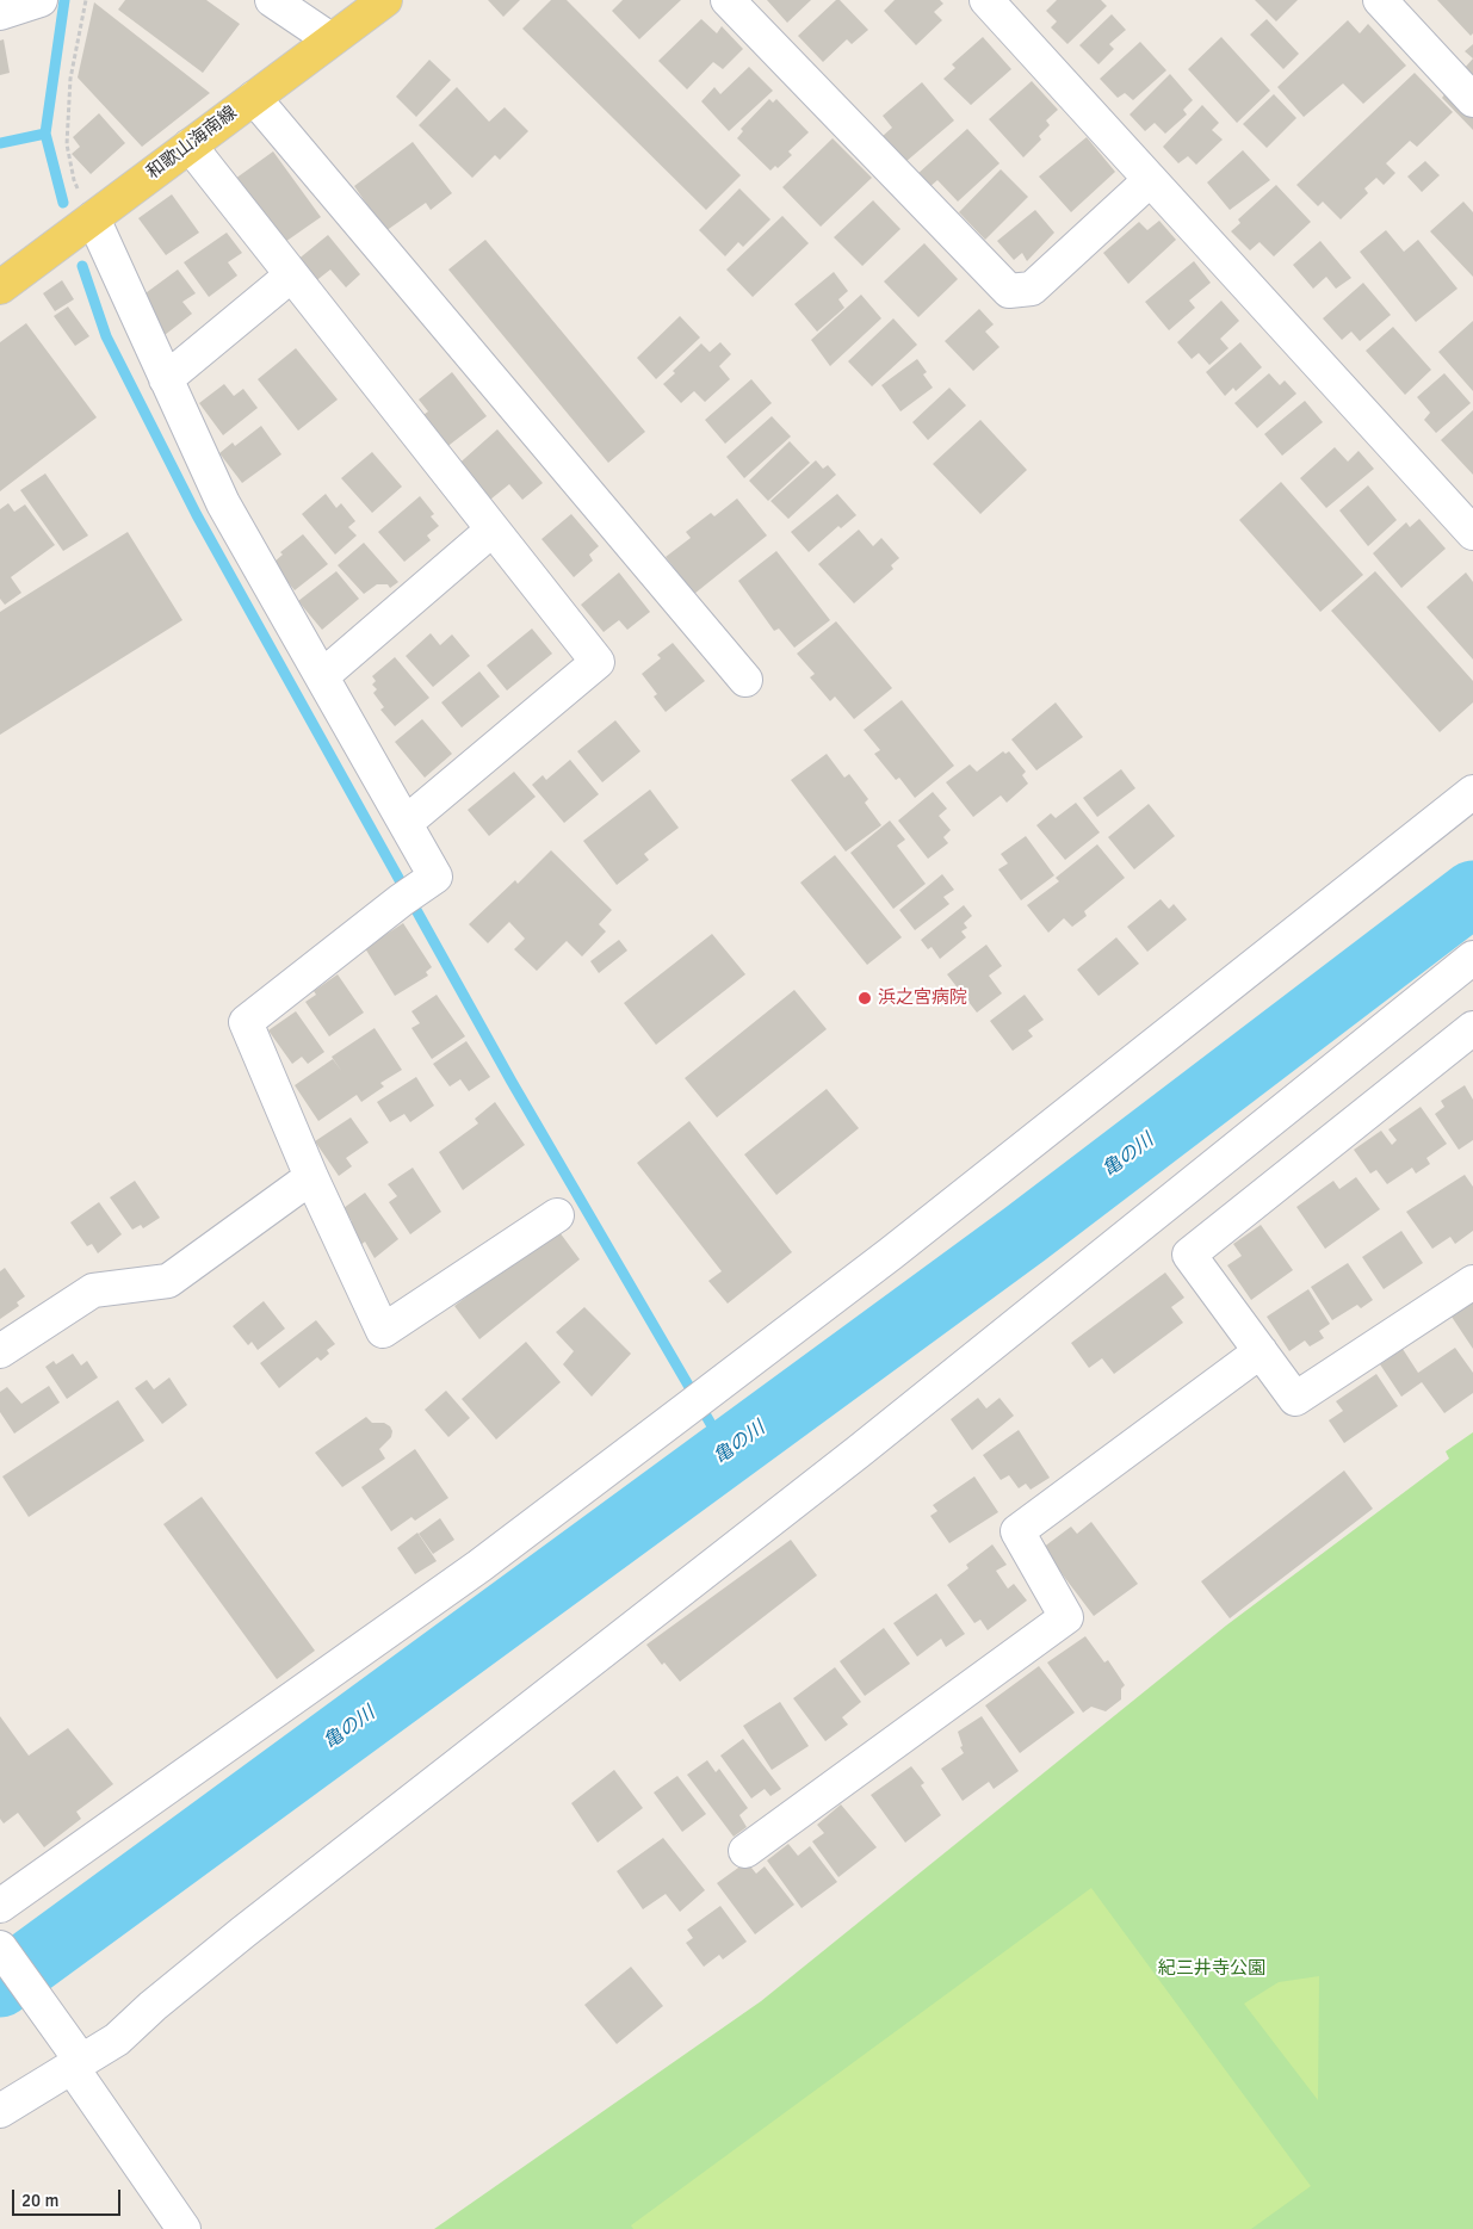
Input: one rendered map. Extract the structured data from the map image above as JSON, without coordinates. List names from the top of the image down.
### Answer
{
  "streets": {
    "main road": ["和歌山海南線"]
  },
  "water": ["亀の川"],
  "parks": ["紀三井寺公園"],
  "places": ["浜之宮病院"],
  "scale_bar": "20 m"
}
